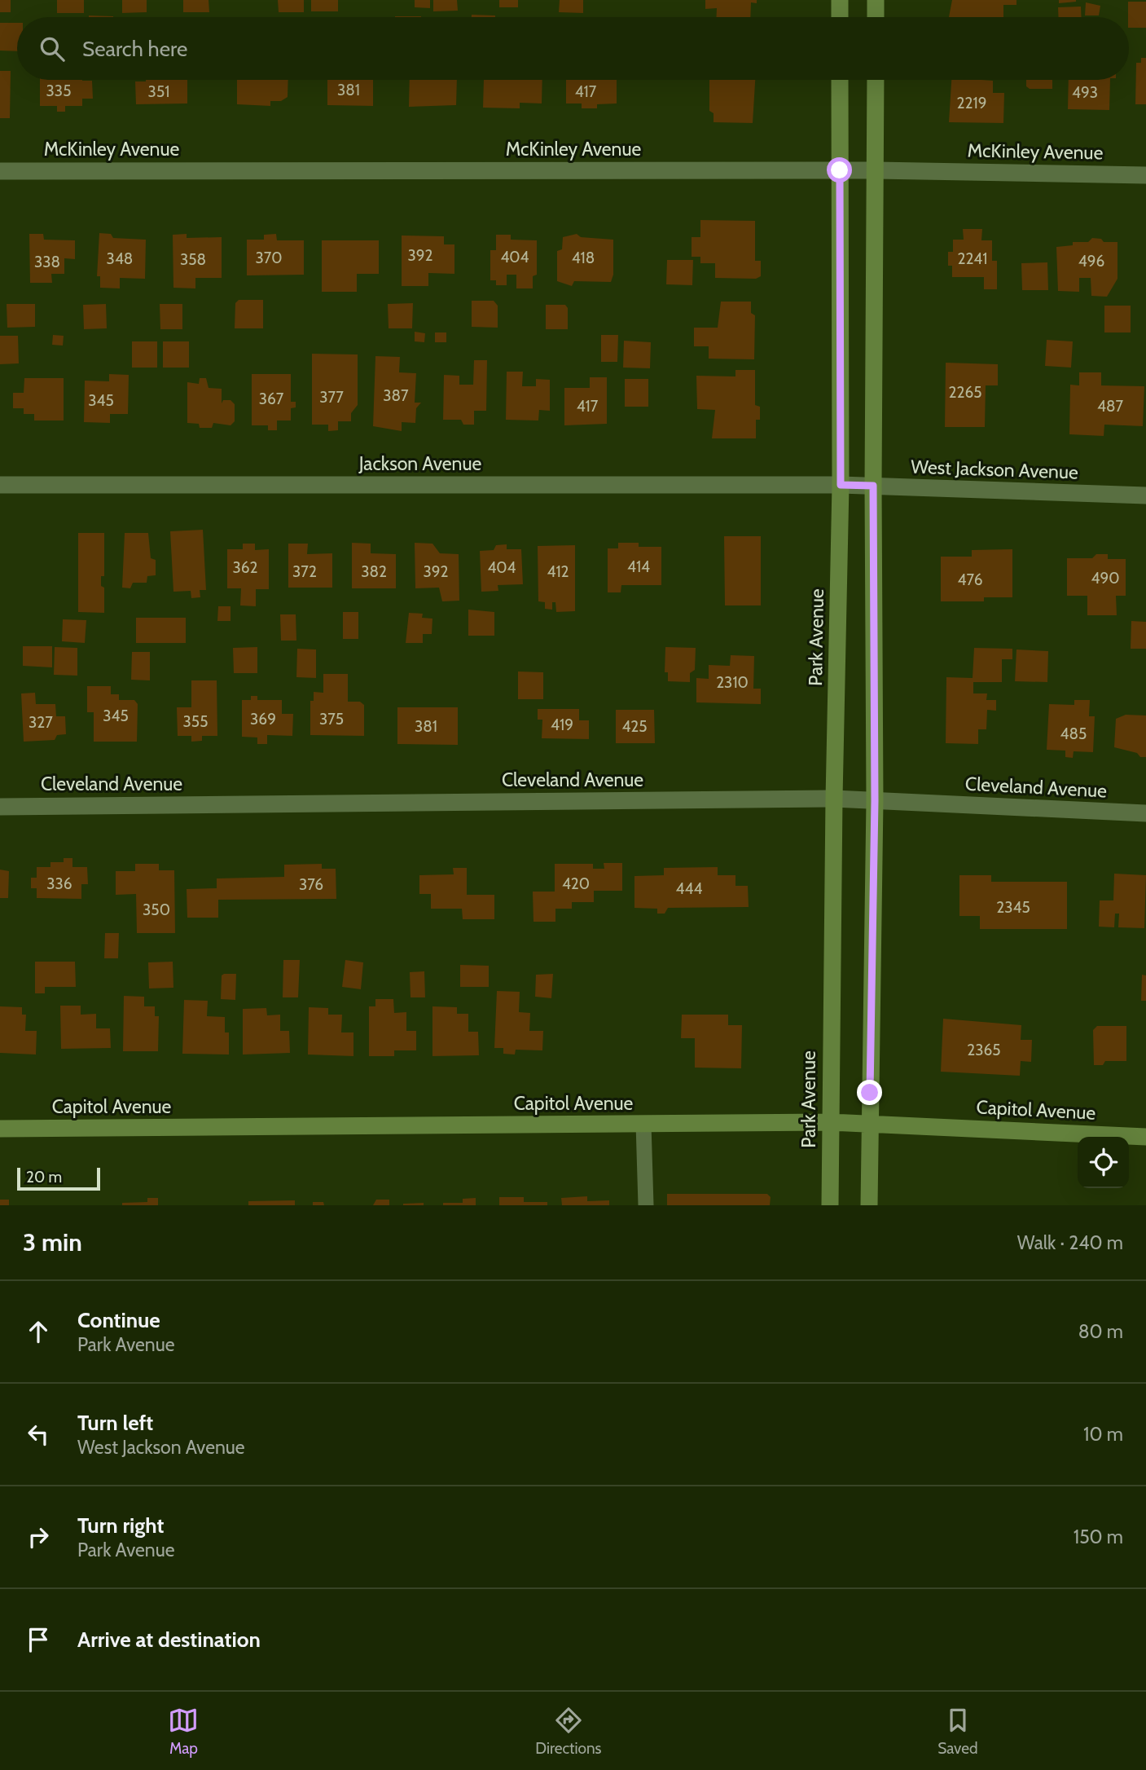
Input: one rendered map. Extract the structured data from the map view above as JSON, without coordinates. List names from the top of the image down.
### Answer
{
  "streets": {
    "main road": ["Park Avenue", "Capitol Avenue"],
    "street": [
      "McKinley Avenue",
      "Jackson Avenue",
      "West Jackson Avenue",
      "Cleveland Avenue"
    ]
  },
  "crossings": [
    ["McKinley Avenue", "Park Avenue"],
    ["Jackson Avenue", "West Jackson Avenue"],
    ["Jackson Avenue", "Park Avenue"],
    ["West Jackson Avenue", "Park Avenue"],
    ["Park Avenue", "Cleveland Avenue"],
    ["Park Avenue", "Capitol Avenue"]
  ],
  "house_numbers": [
    "381",
    "335",
    "351",
    "417",
    "493",
    "2219",
    "392",
    "404",
    "370",
    "418",
    "348",
    "2241",
    "358",
    "496",
    "338",
    "2265",
    "387",
    "377",
    "367",
    "345",
    "417",
    "487",
    "414",
    "362",
    "404",
    "372",
    "382",
    "392",
    "412",
    "490",
    "476",
    "2310",
    "345",
    "369",
    "375",
    "355",
    "327",
    "419",
    "381",
    "425",
    "485",
    "336",
    "420",
    "376",
    "444",
    "2345",
    "350",
    "2365"
  ],
  "scale_bar": "20 m",
  "page": {
    "search": "Search here",
    "scale": "20 m",
    "heading": ["3 min", "Walk · 240 m"],
    "list": [
      ["Continue", "Park Avenue", "80 m"],
      ["Turn left", "West Jackson Avenue", "10 m"],
      ["Turn right", "Park Avenue", "150 m"],
      "Arrive at destination"
    ],
    "nav": ["Map", "Directions", "Saved"]
  }
}
